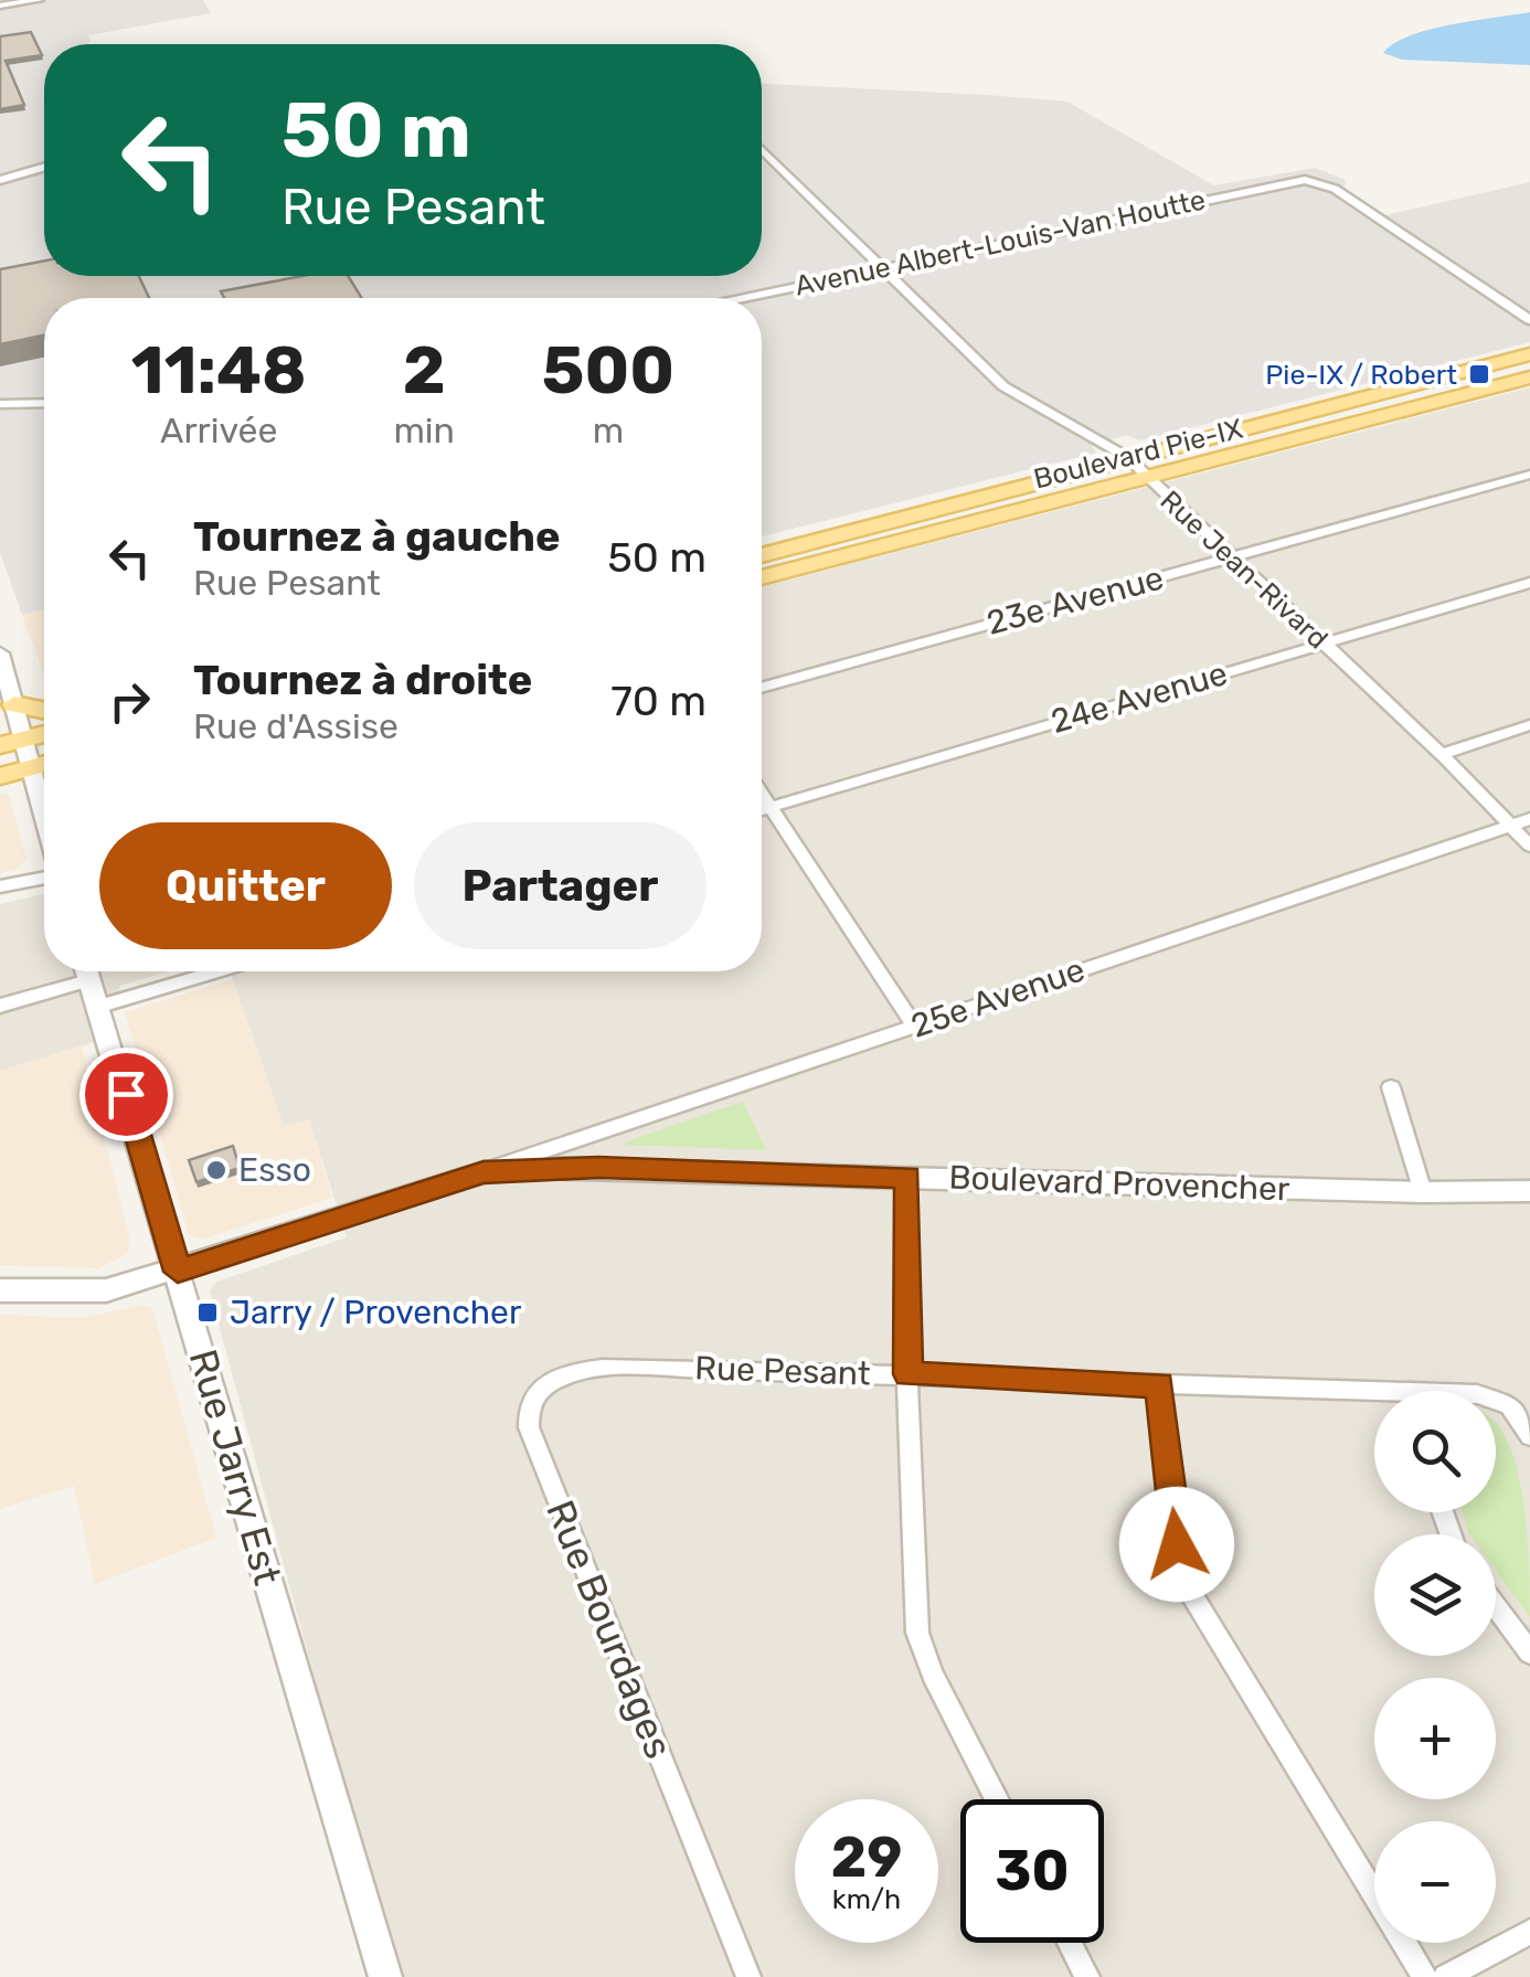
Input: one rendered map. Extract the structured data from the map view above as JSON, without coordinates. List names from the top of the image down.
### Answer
{
  "streets": {
    "main road": ["Boulevard Pie-IX"],
    "street": [
      "Avenue Albert-Louis-Van Houtte",
      "Rue Jean-Rivard",
      "23e Avenue",
      "24e Avenue",
      "25e Avenue",
      "Boulevard Provencher",
      "Rue Pesant",
      "Rue Jarry Est",
      "Rue Bourdages"
    ]
  },
  "crossings": [
    ["Avenue Albert-Louis-Van Houtte", "Rue Jean-Rivard"],
    ["Boulevard Pie-IX", "Rue Jean-Rivard"],
    ["Rue Jean-Rivard", "23e Avenue"],
    ["Rue Jean-Rivard", "24e Avenue"],
    ["Rue Jean-Rivard", "25e Avenue"],
    ["25e Avenue", "Boulevard Provencher"],
    ["Boulevard Provencher", "Rue Jarry Est"],
    ["Rue Pesant", "Rue Bourdages"]
  ],
  "places": {
    "transit": ["Pie-IX / Robert", "Jarry / Provencher"],
    "other": ["Esso"]
  },
  "page": {
    "turn": ["50 m", "Rue Pesant"],
    "eta": [
      "11:48",
      "Arrivée",
      "2",
      "min",
      "500",
      "m"
    ],
    "list": [
      {
        "name": "Tournez à gauche",
        "note": "Rue Pesant",
        "value": "50 m"
      },
      {
        "name": "Tournez à droite",
        "note": "Rue d'Assise",
        "value": "70 m"
      }
    ],
    "buttons": ["Quitter", "Partager"],
    "map_buttons": ["+", "−"],
    "speed": "29 km/h",
    "limit": "30"
  }
}
